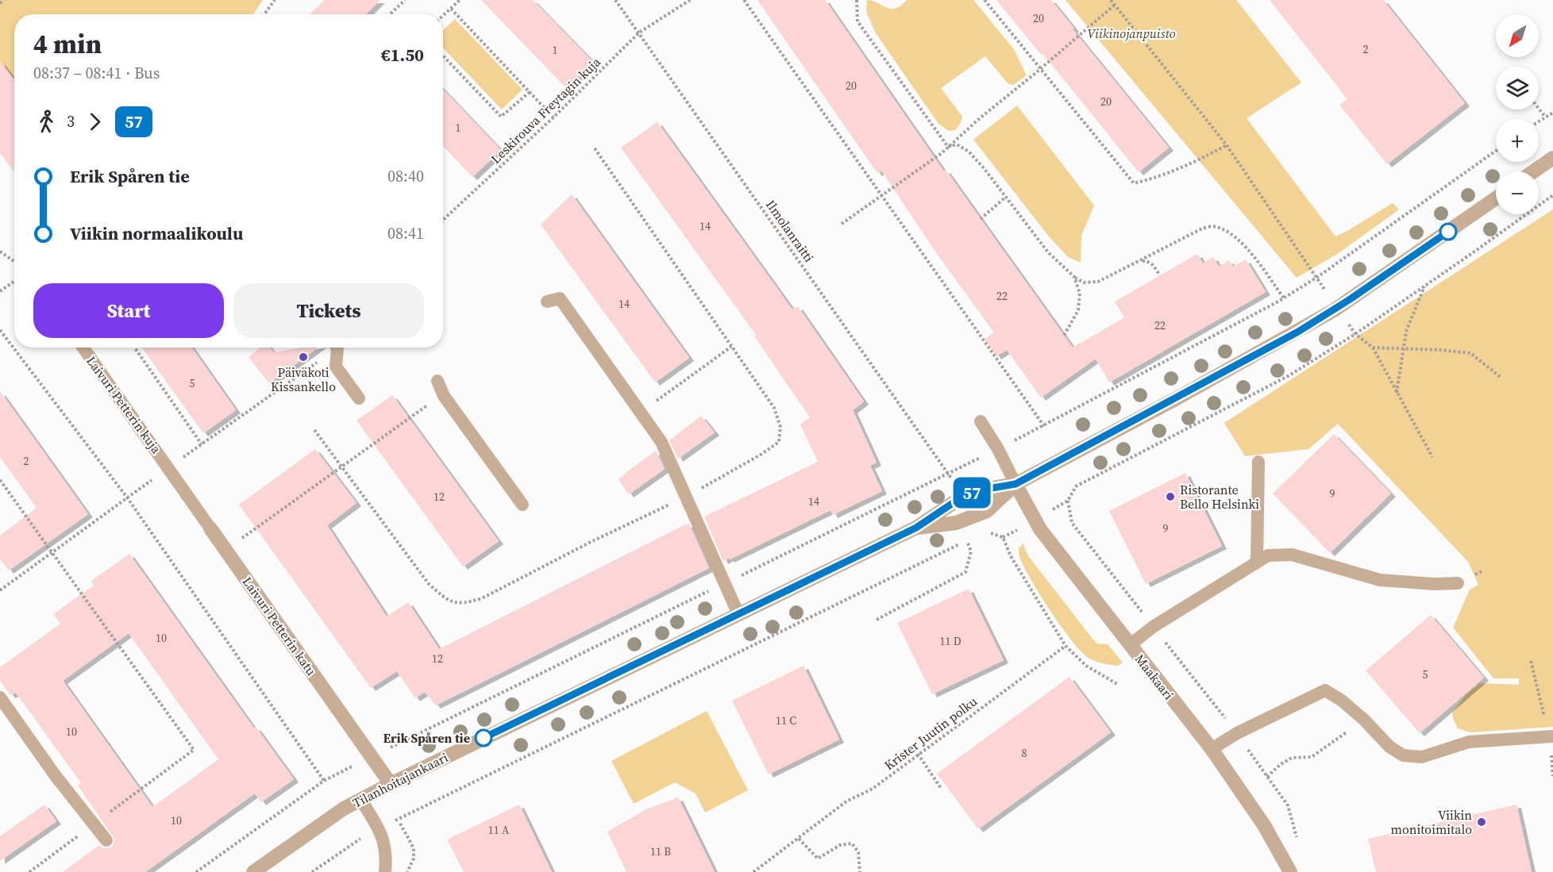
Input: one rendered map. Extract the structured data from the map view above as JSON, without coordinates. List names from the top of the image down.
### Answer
{
  "streets": {
    "street": ["Laivuri Petterin katu", "Maakaari", "Tilanhoitajankaari"],
    "lane": ["Laivuri Petterin kuja"],
    "path": ["Leskirouva Freytagin kuja", "Ilmolanraitti", "Krister Juutin polku"]
  },
  "crossings": [
    ["Leskirouva Freytagin kuja", "Ilmolanraitti"],
    ["Laivuri Petterin kuja", "Laivuri Petterin katu"],
    ["Laivuri Petterin katu", "Tilanhoitajankaari"],
    ["Maakaari", "Tilanhoitajankaari"]
  ],
  "parks": ["Viikinojanpuisto"],
  "places": [
    "Päiväkoti Kissankello",
    "Ristorante Bello Helsinki",
    "Erik Spåren tie",
    "Viikin monitoimitalo"
  ],
  "lines": ["bus line 57"],
  "house_numbers": [
    "20",
    "2",
    "1",
    "20",
    "20",
    "1",
    "14",
    "22",
    "14",
    "22",
    "5",
    "2",
    "9",
    "12",
    "14",
    "9",
    "10",
    "11 D",
    "12",
    "5",
    "11 C",
    "10",
    "8",
    "10",
    "11 A",
    "11 B"
  ],
  "north": "bottom left",
  "page": {
    "on_map": "57",
    "map_buttons": ["+", "−"],
    "heading": ["4 min", "08:37 – 08:41 · Bus", "€1.50"],
    "legs": ["3", "57"],
    "list": [
      {
        "name": "Erik Spåren tie",
        "value": "08:40"
      },
      {
        "name": "Viikin normaalikoulu",
        "value": "08:41"
      }
    ],
    "buttons": ["Start", "Tickets"]
  }
}
